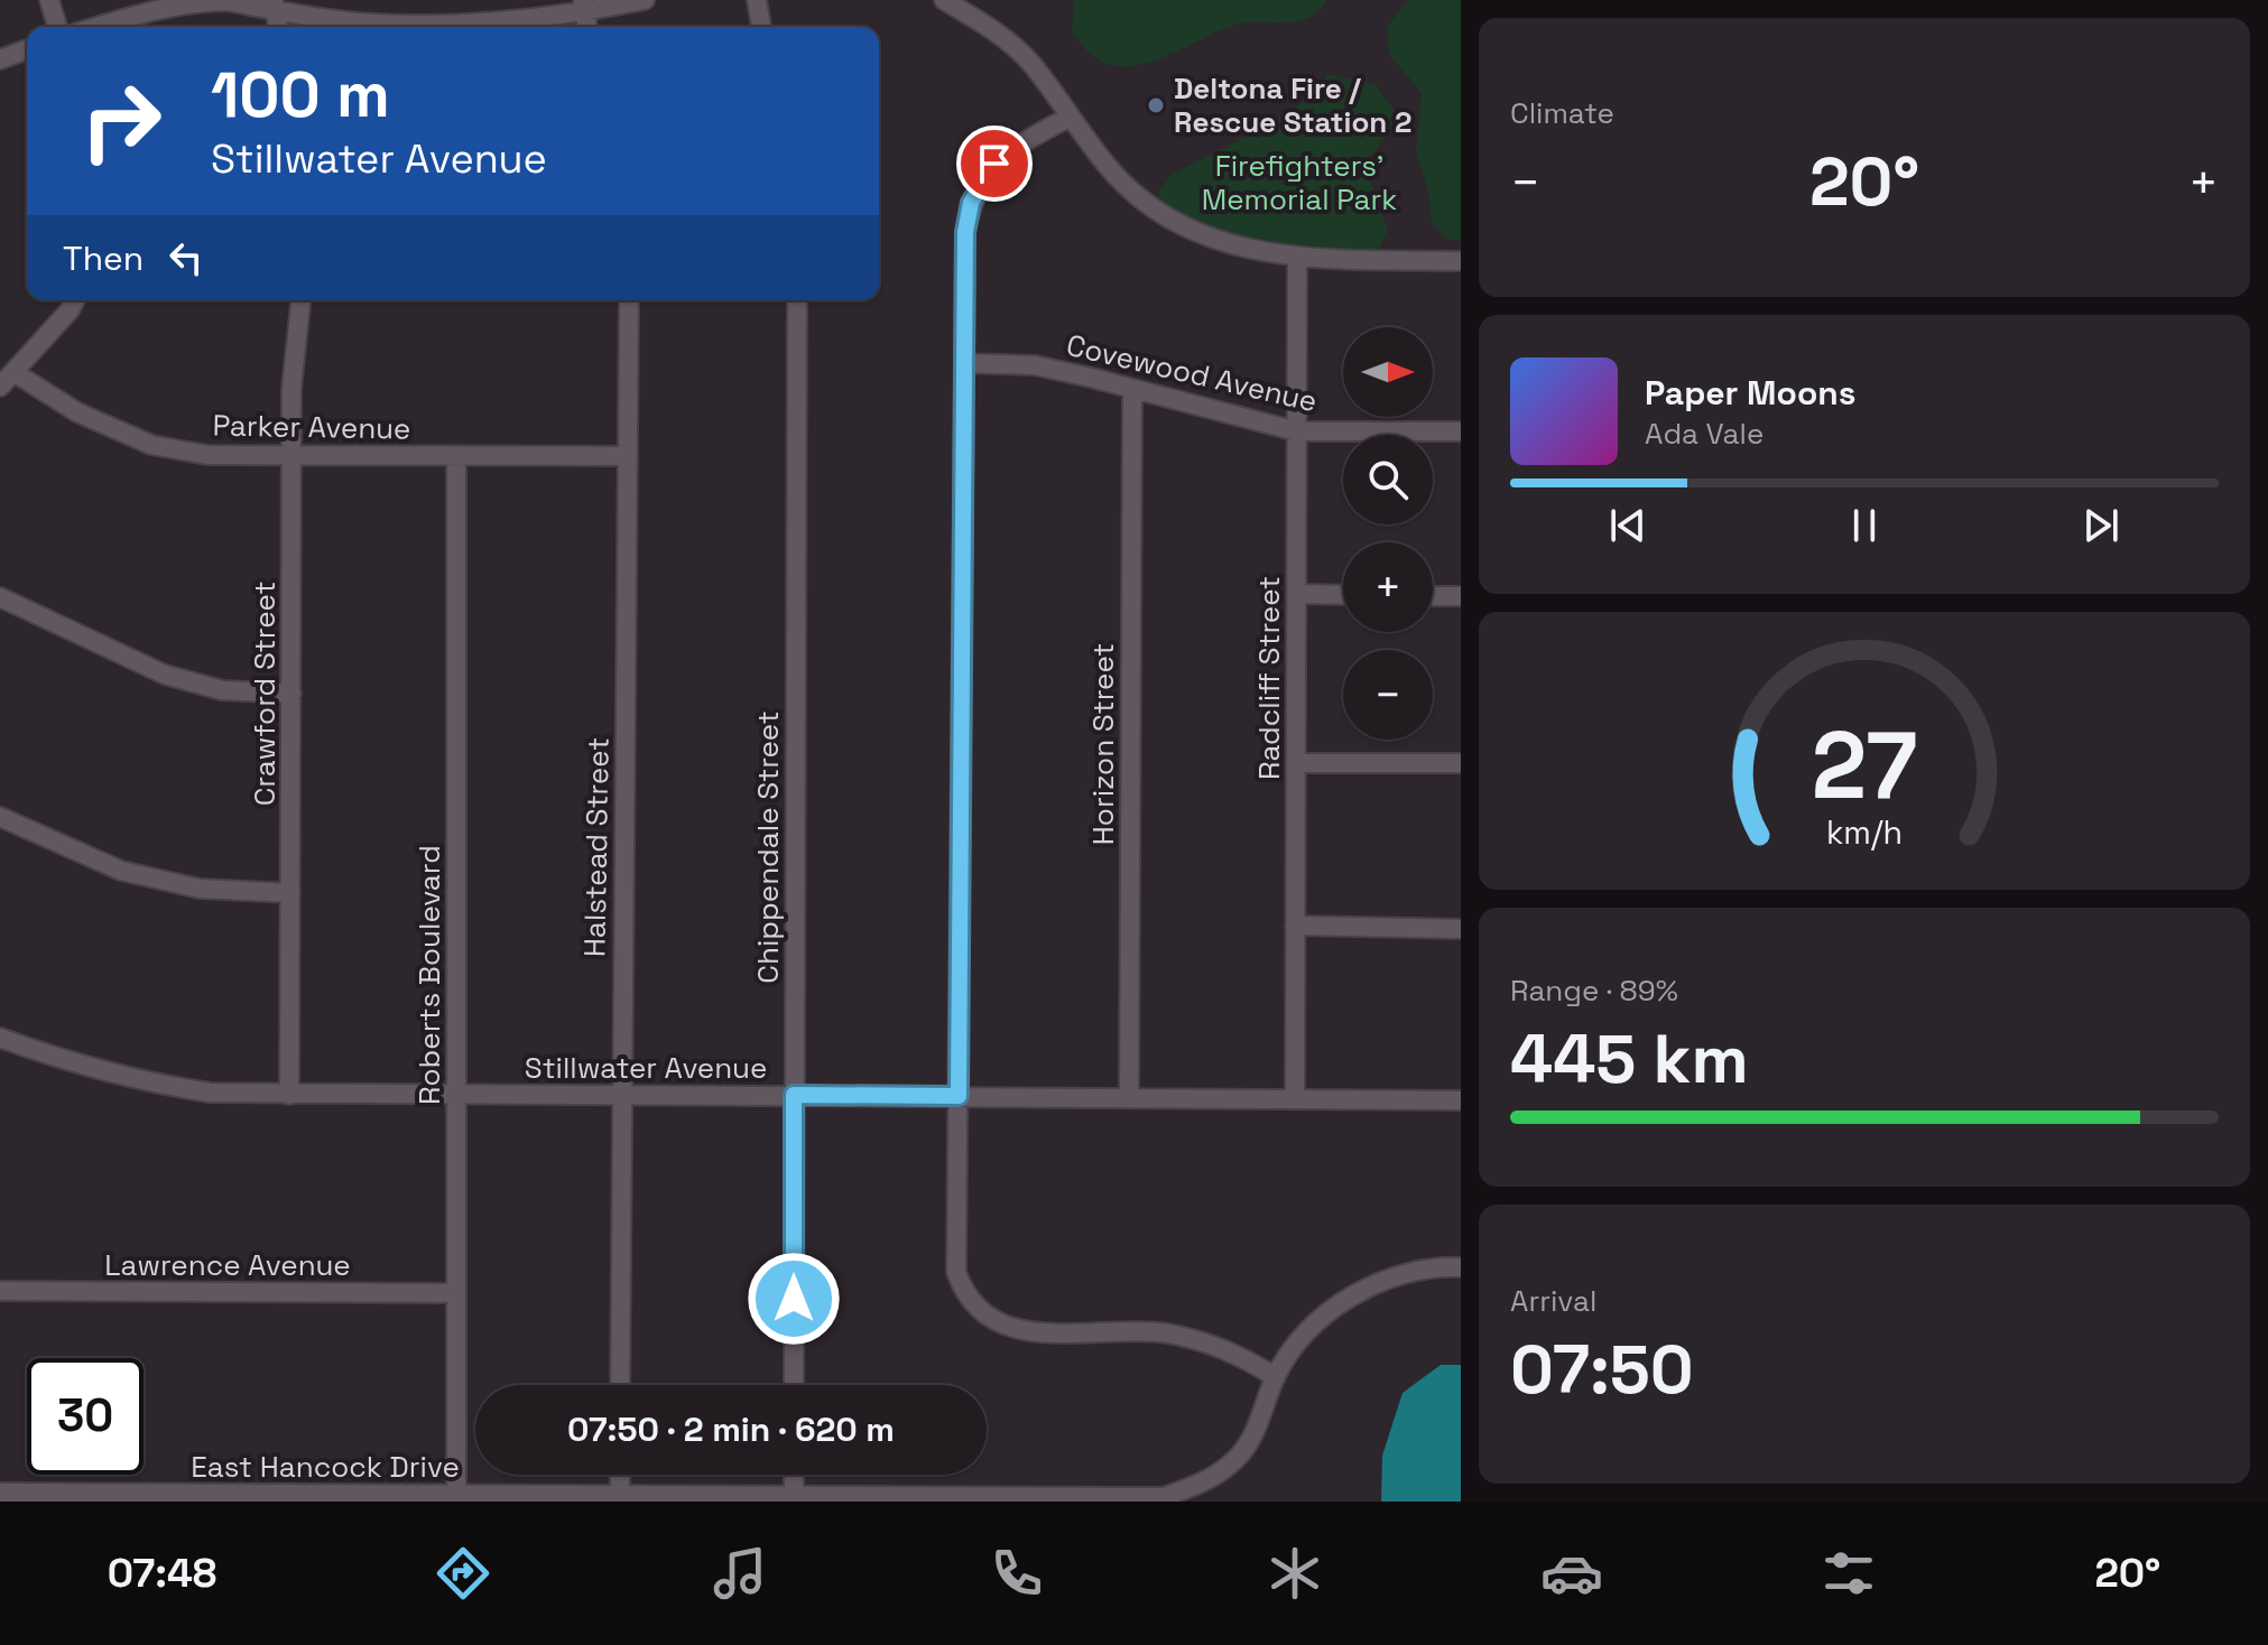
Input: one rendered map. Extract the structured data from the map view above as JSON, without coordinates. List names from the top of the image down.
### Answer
{
  "streets": {
    "street": [
      "Covewood Avenue",
      "Parker Avenue",
      "Radcliff Street",
      "Crawford Street",
      "Horizon Street",
      "Halstead Street",
      "Chippendale Street",
      "Roberts Boulevard",
      "Stillwater Avenue",
      "Lawrence Avenue",
      "East Hancock Drive"
    ]
  },
  "crossings": [
    ["Covewood Avenue", "Radcliff Street"],
    ["Covewood Avenue", "Horizon Street"],
    ["Parker Avenue", "Crawford Street"],
    ["Parker Avenue", "Halstead Street"],
    ["Parker Avenue", "Roberts Boulevard"],
    ["Radcliff Street", "Stillwater Avenue"],
    ["Crawford Street", "Stillwater Avenue"],
    ["Horizon Street", "Stillwater Avenue"],
    ["Halstead Street", "Stillwater Avenue"],
    ["Chippendale Street", "Stillwater Avenue"],
    ["Roberts Boulevard", "Stillwater Avenue"],
    ["Roberts Boulevard", "Lawrence Avenue"],
    ["Roberts Boulevard", "East Hancock Drive"]
  ],
  "parks": ["Firefighters' Memorial Park"],
  "places": ["Deltona Fire / Rescue Station 2"],
  "north": "right",
  "page": {
    "tile": [
      "Climate",
      ["Range · 89%", "445 km"],
      ["Arrival", "07:50"]
    ],
    "turn": ["100 m", "Stillwater Avenue"],
    "heat": ["−", "20°", "+"],
    "then": "Then",
    "map_buttons": ["+", "−"],
    "song": ["Paper Moons", "Ada Vale"],
    "limit": "30",
    "trip": "07:50 · 2 min · 620 m",
    "tabs": ["07:48", "20°"],
    "gauge": ["27", "km/h"]
  }
}
